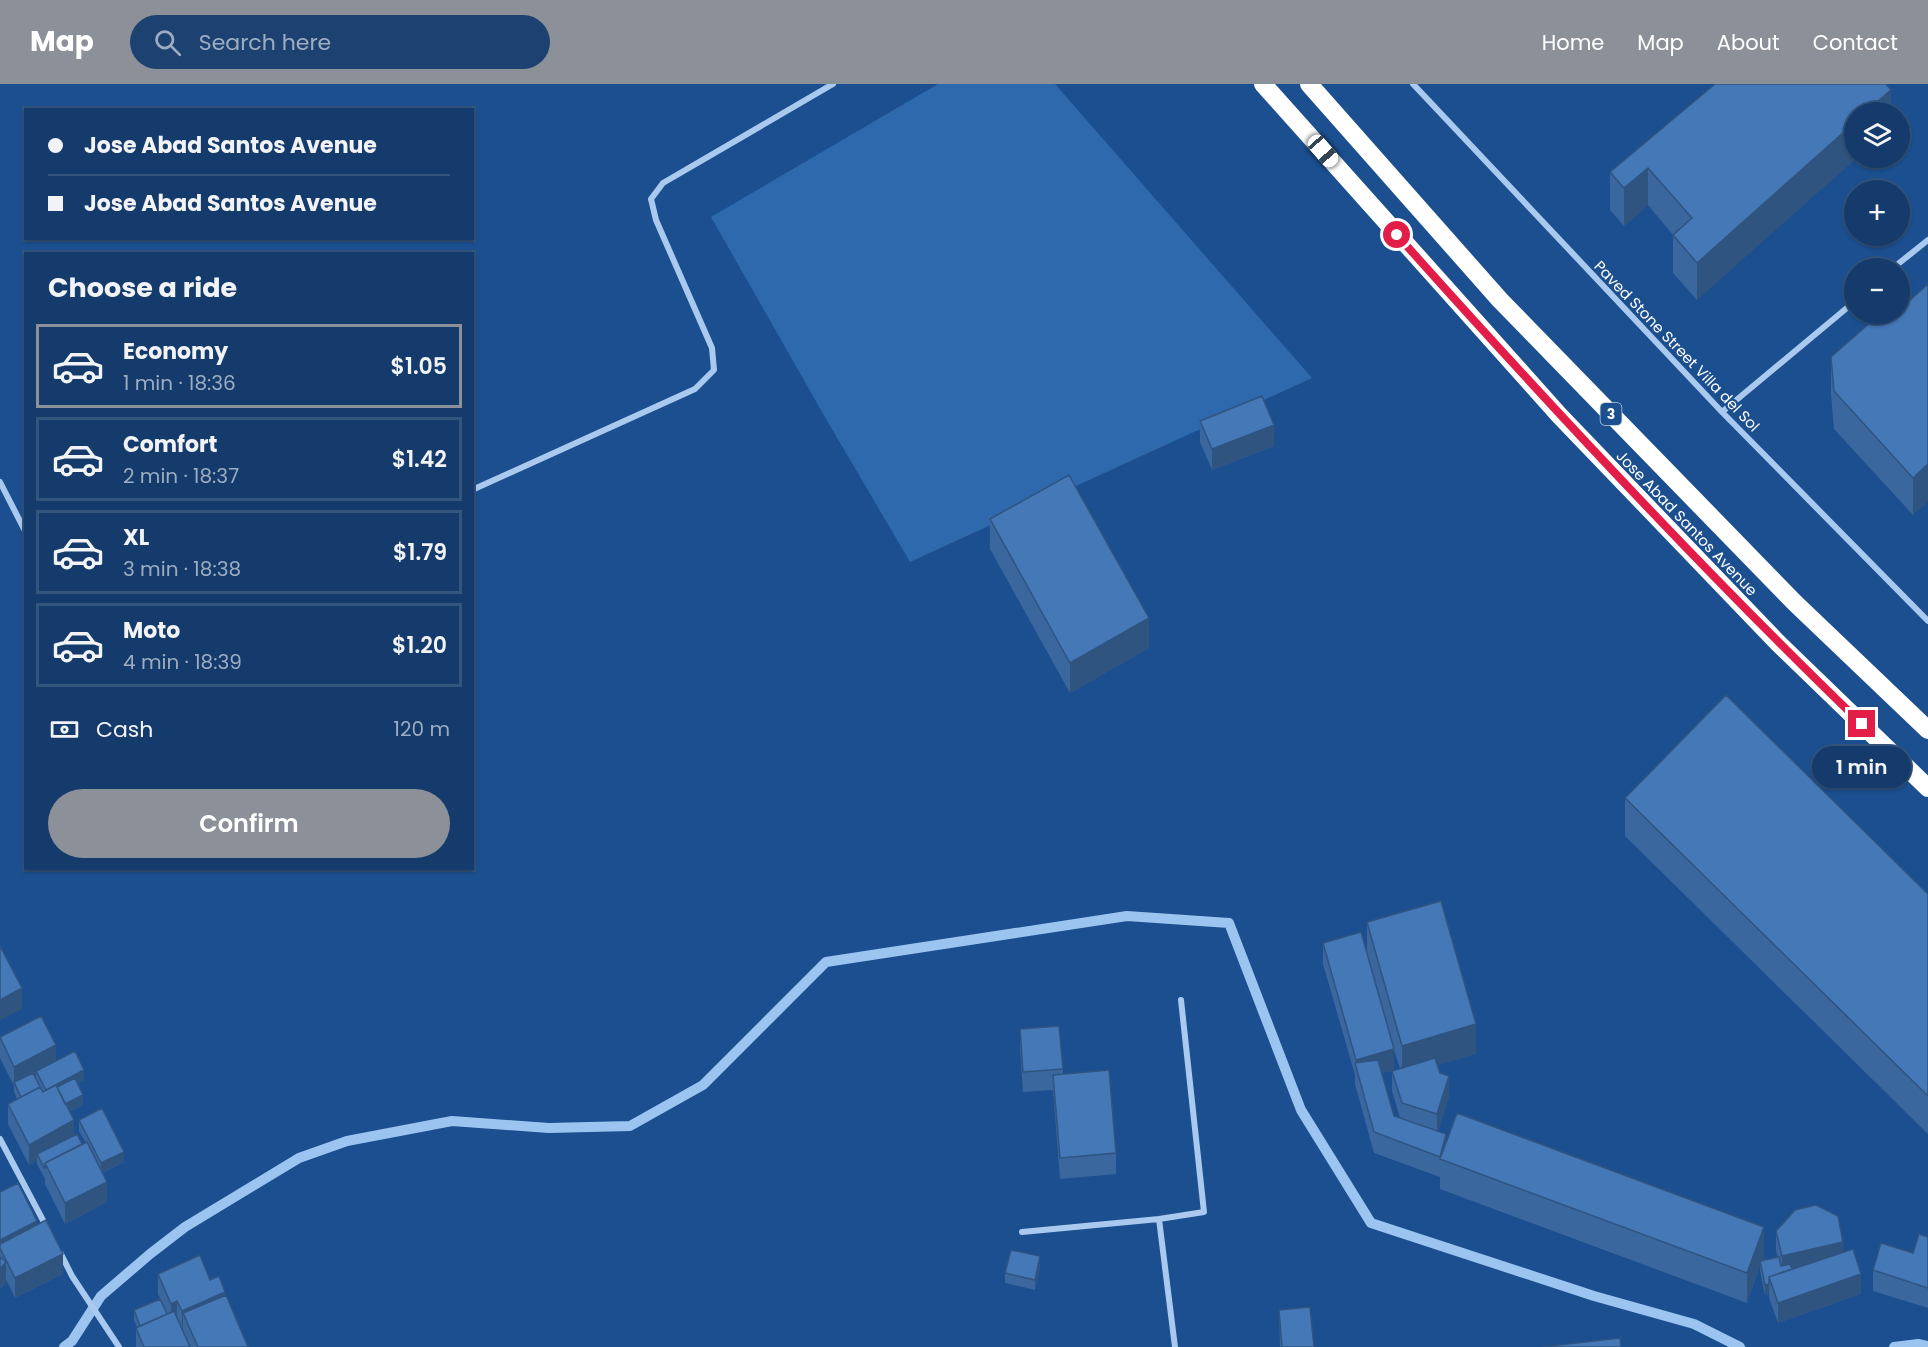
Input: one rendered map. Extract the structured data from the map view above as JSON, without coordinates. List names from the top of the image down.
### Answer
{
  "streets": {
    "highway": ["3", "Jose Abad Santos Avenue"],
    "street": ["Paved Stone Street Villa del Sol"]
  },
  "page": {
    "header": "Map",
    "search": "Search here",
    "nav": [
      "Home",
      "Map",
      "About",
      "Contact"
    ],
    "map_buttons": ["+", "−"],
    "banner": ["Jose Abad Santos Avenue", "Jose Abad Santos Avenue"],
    "heading": "Choose a ride",
    "list": [
      {
        "name": "Economy",
        "note": "1 min · 18:36",
        "value": "$1.05"
      },
      {
        "name": "Comfort",
        "note": "2 min · 18:37",
        "value": "$1.42"
      },
      {
        "name": "XL",
        "note": "3 min · 18:38",
        "value": "$1.79"
      },
      {
        "name": "Moto",
        "note": "4 min · 18:39",
        "value": "$1.20"
      }
    ],
    "pay": ["Cash", "120 m"],
    "bubble": "1 min",
    "buttons": "Confirm"
  }
}
